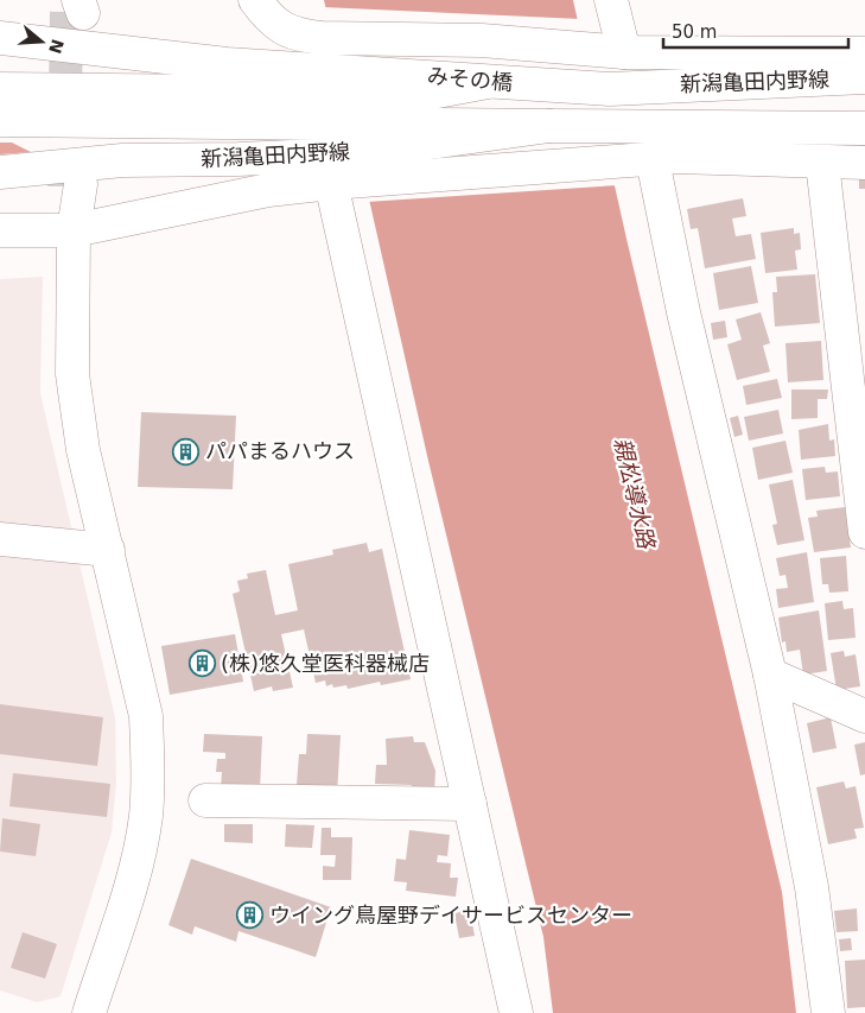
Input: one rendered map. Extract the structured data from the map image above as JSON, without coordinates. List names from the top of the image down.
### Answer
{
  "streets": {
    "main road": ["みその橋", "新潟亀田内野線"]
  },
  "crossings": [
    ["みその橋", "新潟亀田内野線"]
  ],
  "water": ["親松導水路"],
  "places": {
    "building": ["パパまるハウス", "(株)悠久堂医科器械店", "ウイング鳥屋野デイサービスセンター"]
  },
  "scale_bar": "50 m",
  "north": "right"
}
